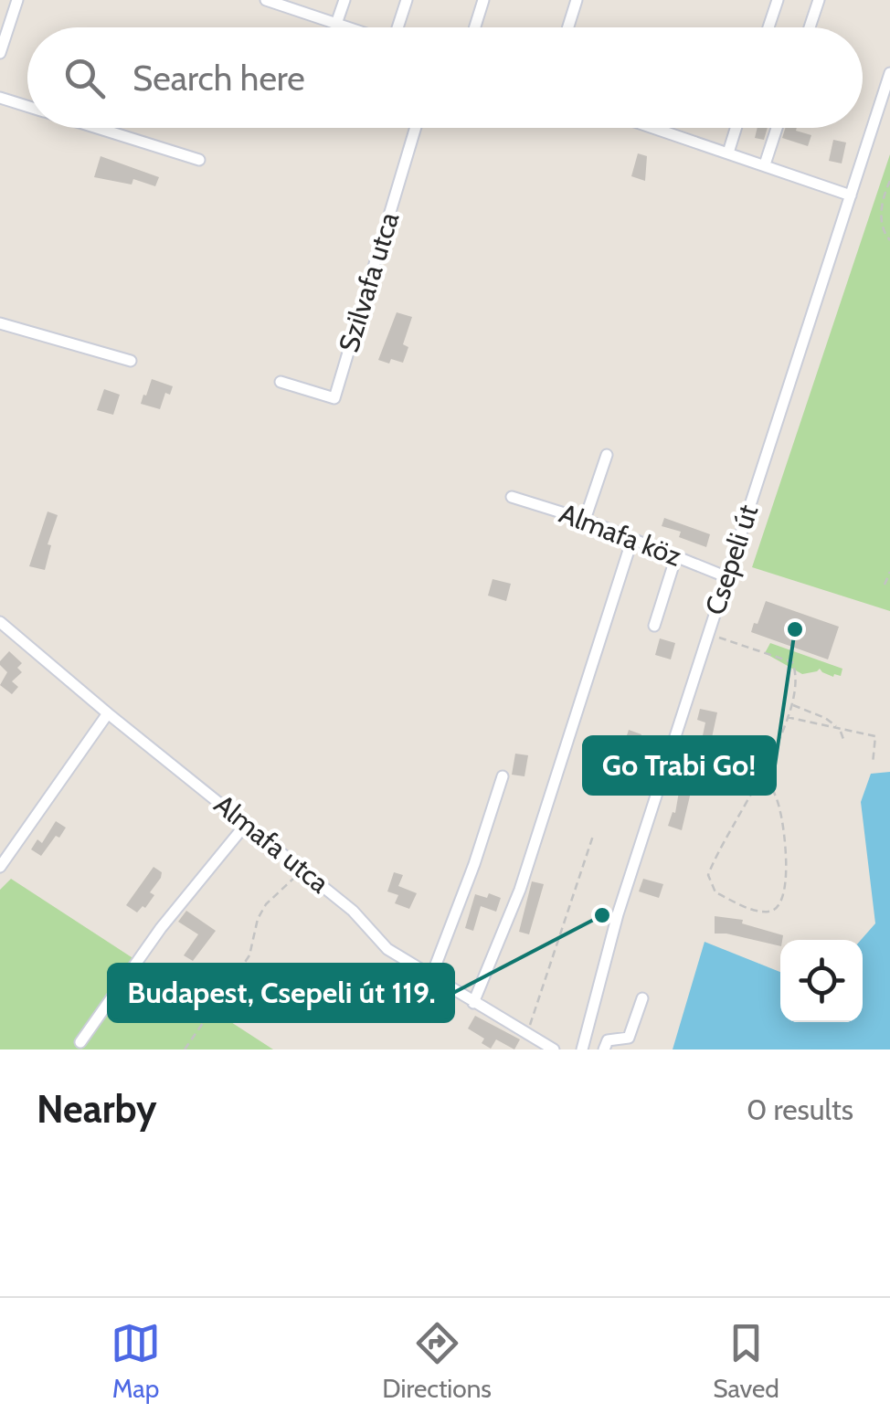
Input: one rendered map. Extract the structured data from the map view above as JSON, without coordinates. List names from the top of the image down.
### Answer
{
  "streets": {
    "street": [
      "Szilvafa utca",
      "Almafa köz",
      "Csepeli út",
      "Almafa utca"
    ]
  },
  "crossings": [
    ["Almafa köz", "Csepeli út"]
  ],
  "places": ["Go Trabi Go!", "Budapest, Csepeli út 119."],
  "page": {
    "search": "Search here",
    "heading": ["Nearby", "0 results"],
    "nav": ["Map", "Directions", "Saved"]
  }
}
